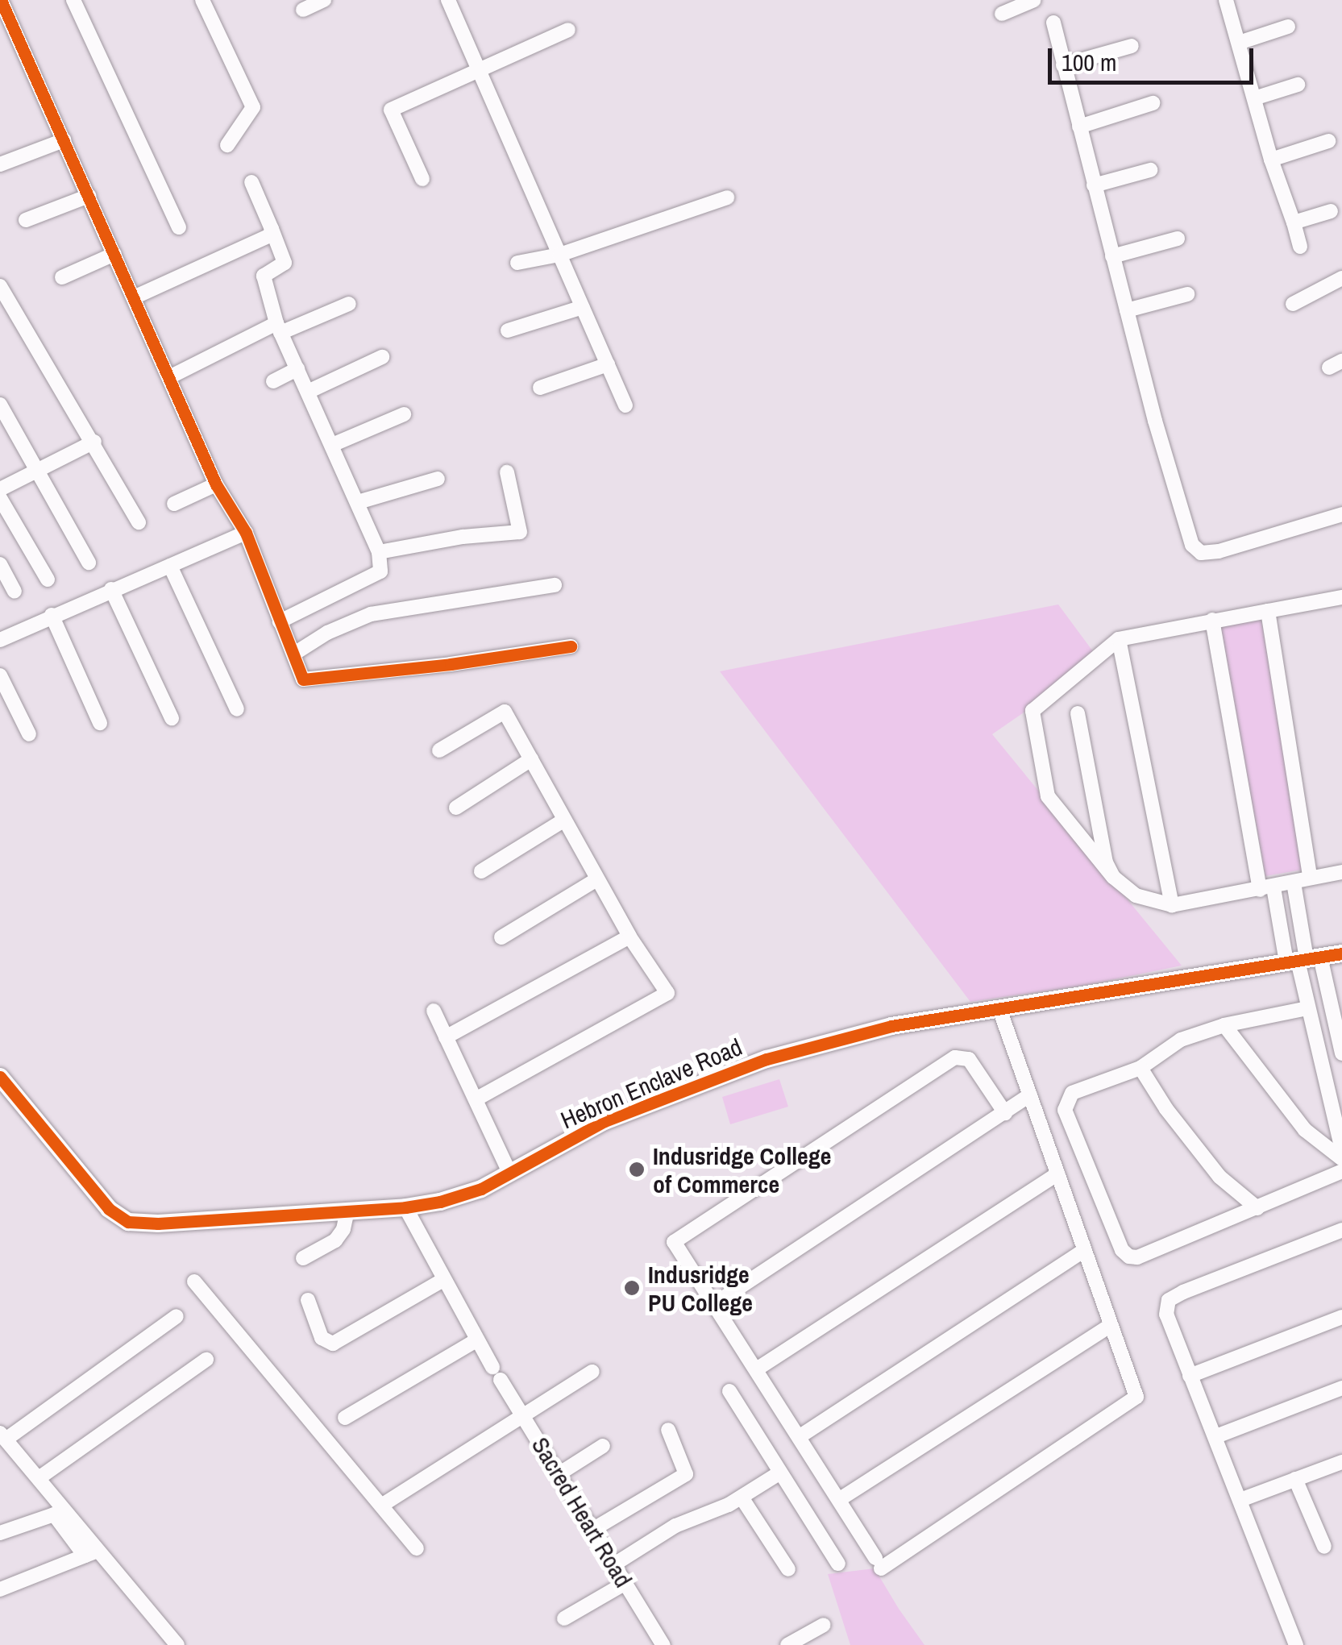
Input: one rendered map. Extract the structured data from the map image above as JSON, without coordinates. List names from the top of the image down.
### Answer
{
  "streets": {
    "street": ["Hebron Enclave Road", "Sacred Heart Road"]
  },
  "crossings": [
    ["Hebron Enclave Road", "Sacred Heart Road"]
  ],
  "places": ["Indusridge College of Commerce", "Indusridge PU College"],
  "scale_bar": "100 m"
}
